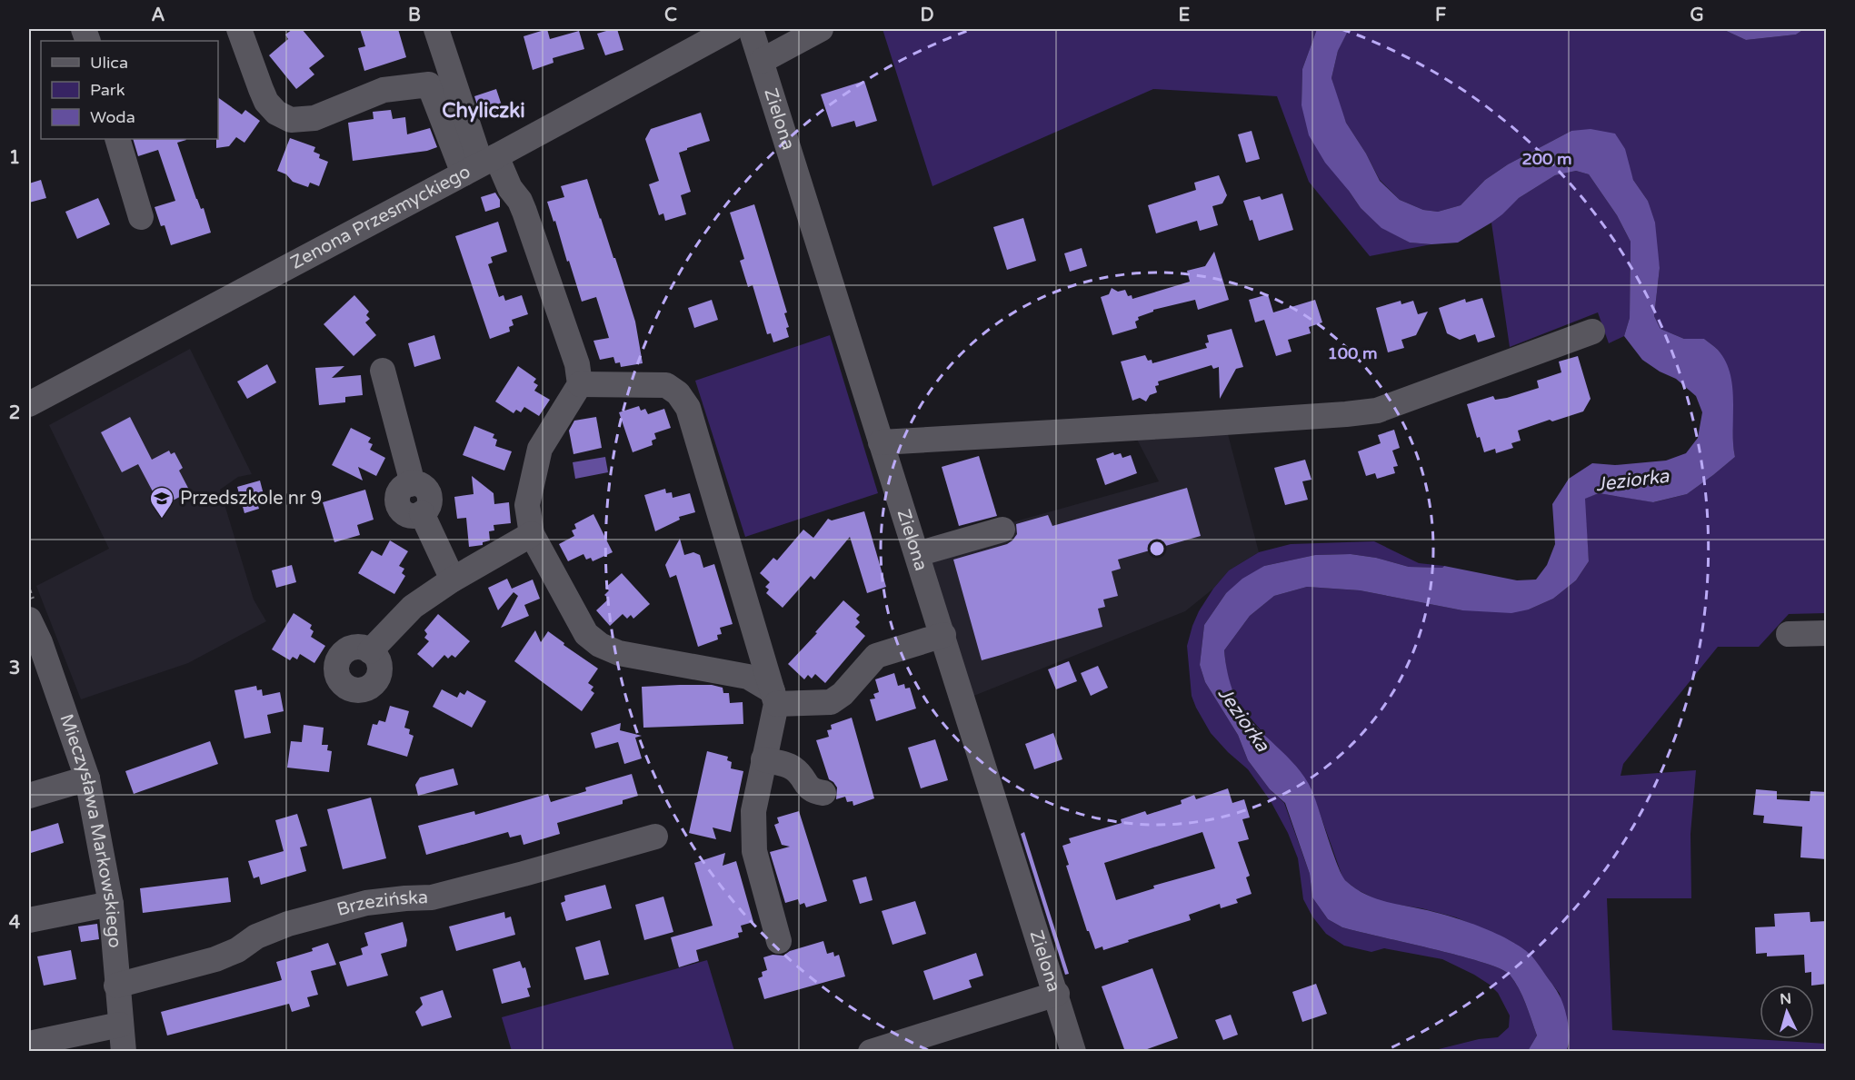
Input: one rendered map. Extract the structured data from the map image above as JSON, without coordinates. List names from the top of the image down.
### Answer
{
  "streets": {
    "street": [
      "Zielona",
      "Zenona Przesmyckiego",
      "Mieczysława Markowskiego",
      "Brzezińska"
    ]
  },
  "crossings": [
    ["Mieczysława Markowskiego", "Brzezińska"]
  ],
  "districts": ["Chyliczki"],
  "water": ["Jeziorka"],
  "places": {
    "school or university": ["Przedszkole nr 9"]
  },
  "legend": ["Ulica", "Park", "Woda"],
  "north": "top",
  "grid": {
    "columns": [
      "A",
      "B",
      "C",
      "D",
      "E",
      "F",
      "G"
    ],
    "rows": [
      "1",
      "2",
      "3",
      "4"
    ]
  },
  "rings": ["200 m", "100 m"]
}
